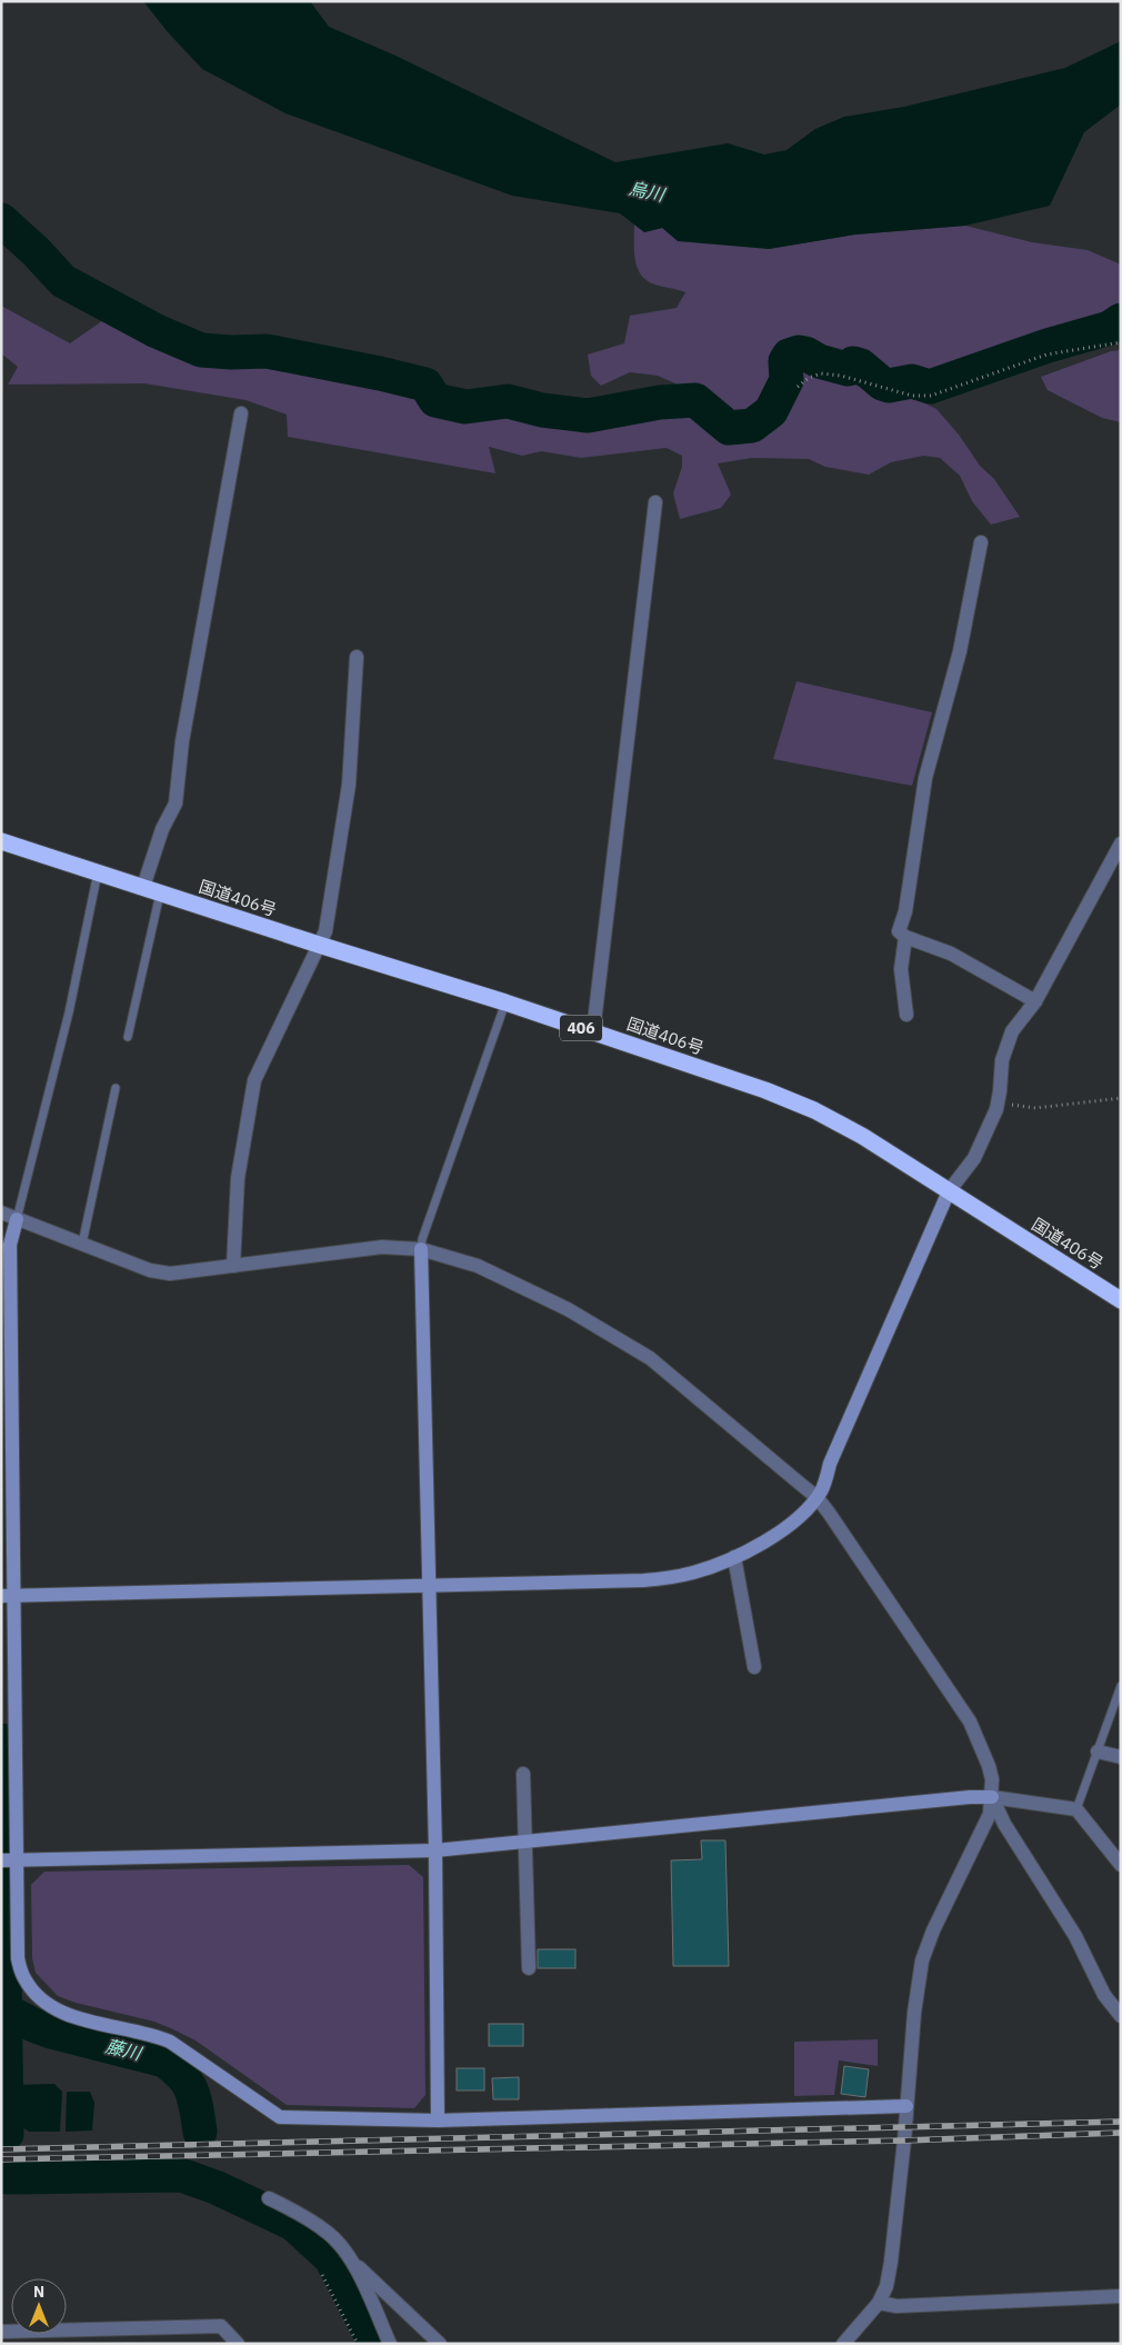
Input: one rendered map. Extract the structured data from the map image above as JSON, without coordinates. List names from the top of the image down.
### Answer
{
  "streets": {
    "highway": ["国道406号", "406"]
  },
  "water": ["烏川", "藤川"],
  "north": "top"
}
